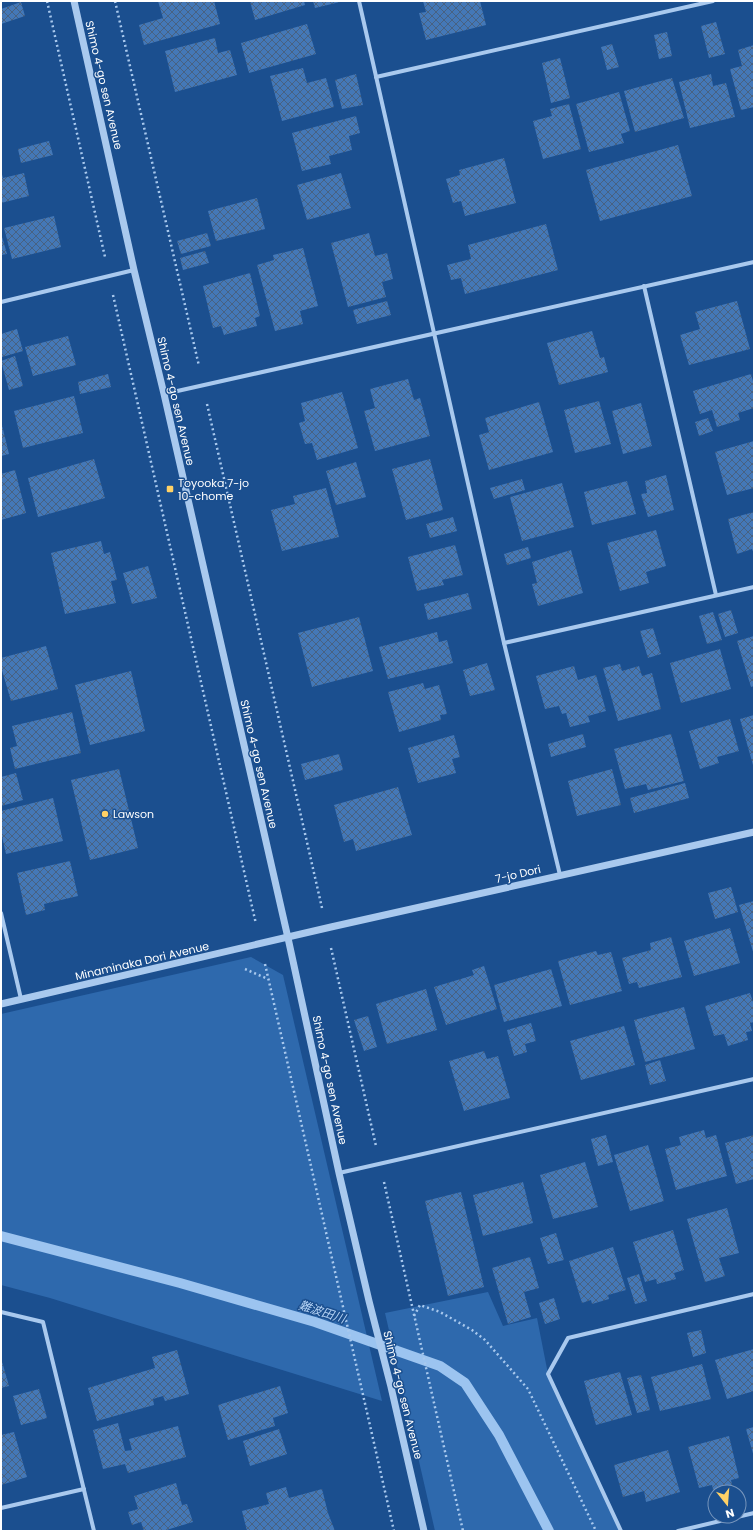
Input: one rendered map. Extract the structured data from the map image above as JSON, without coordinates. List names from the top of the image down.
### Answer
{
  "streets": {
    "street": ["Shimo 4-go sen Avenue", "7-jo Dori", "Minaminaka Dori Avenue"]
  },
  "crossings": [
    ["Shimo 4-go sen Avenue", "7-jo Dori"],
    ["Shimo 4-go sen Avenue", "Minaminaka Dori Avenue"],
    ["7-jo Dori", "Minaminaka Dori Avenue"]
  ],
  "water": ["難波田川"],
  "places": {
    "transit": ["Toyooka 7-jo 10-chome"],
    "other": ["Lawson"]
  },
  "north": "bottom"
}
